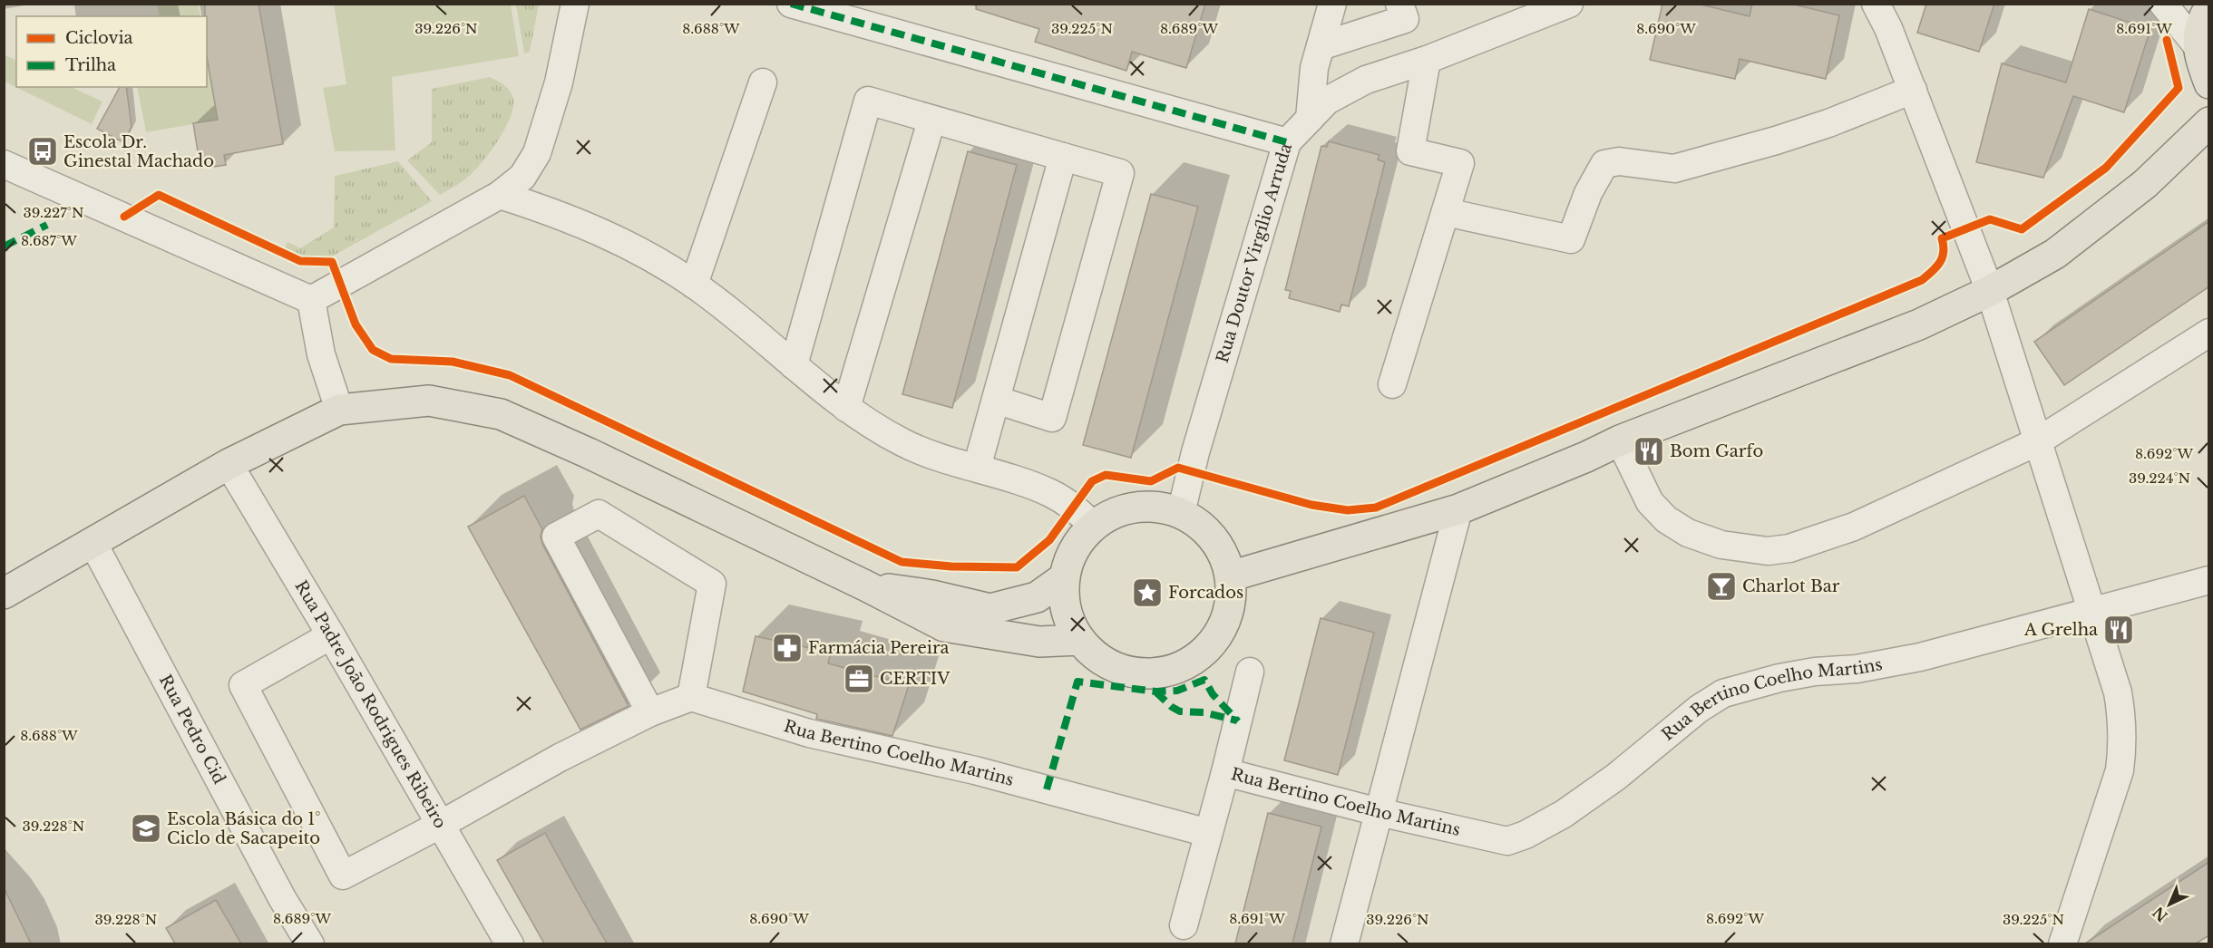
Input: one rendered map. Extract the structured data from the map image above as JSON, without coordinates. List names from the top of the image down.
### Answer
{
  "streets": {
    "street": [
      "Rua Doutor Virgílio Arruda",
      "Rua Bertino Coelho Martins",
      "Rua Padre João Rodrigues Ribeiro",
      "Rua Pedro Cid"
    ]
  },
  "places": {
    "bus stop": ["Escola Dr. Ginestal Machado"],
    "restaurant": ["Bom Garfo", "A Grelha"],
    "bar": ["Charlot Bar"],
    "place": ["Forcados"],
    "pharmacy": ["Farmácia Pereira"],
    "office": ["CERTIV"],
    "school or university": ["Escola Básica do 1° Ciclo de Sacapeito"]
  },
  "legend": ["Ciclovia", "Trilha"],
  "north": "bottom left",
  "coordinates": [
    "39.226°N",
    "39.225°N",
    "8.688°W",
    "8.689°W",
    "8.690°W",
    "8.691°W",
    "39.227°N",
    "8.687°W",
    "8.692°W",
    "39.224°N",
    "39.228°N"
  ]
}
